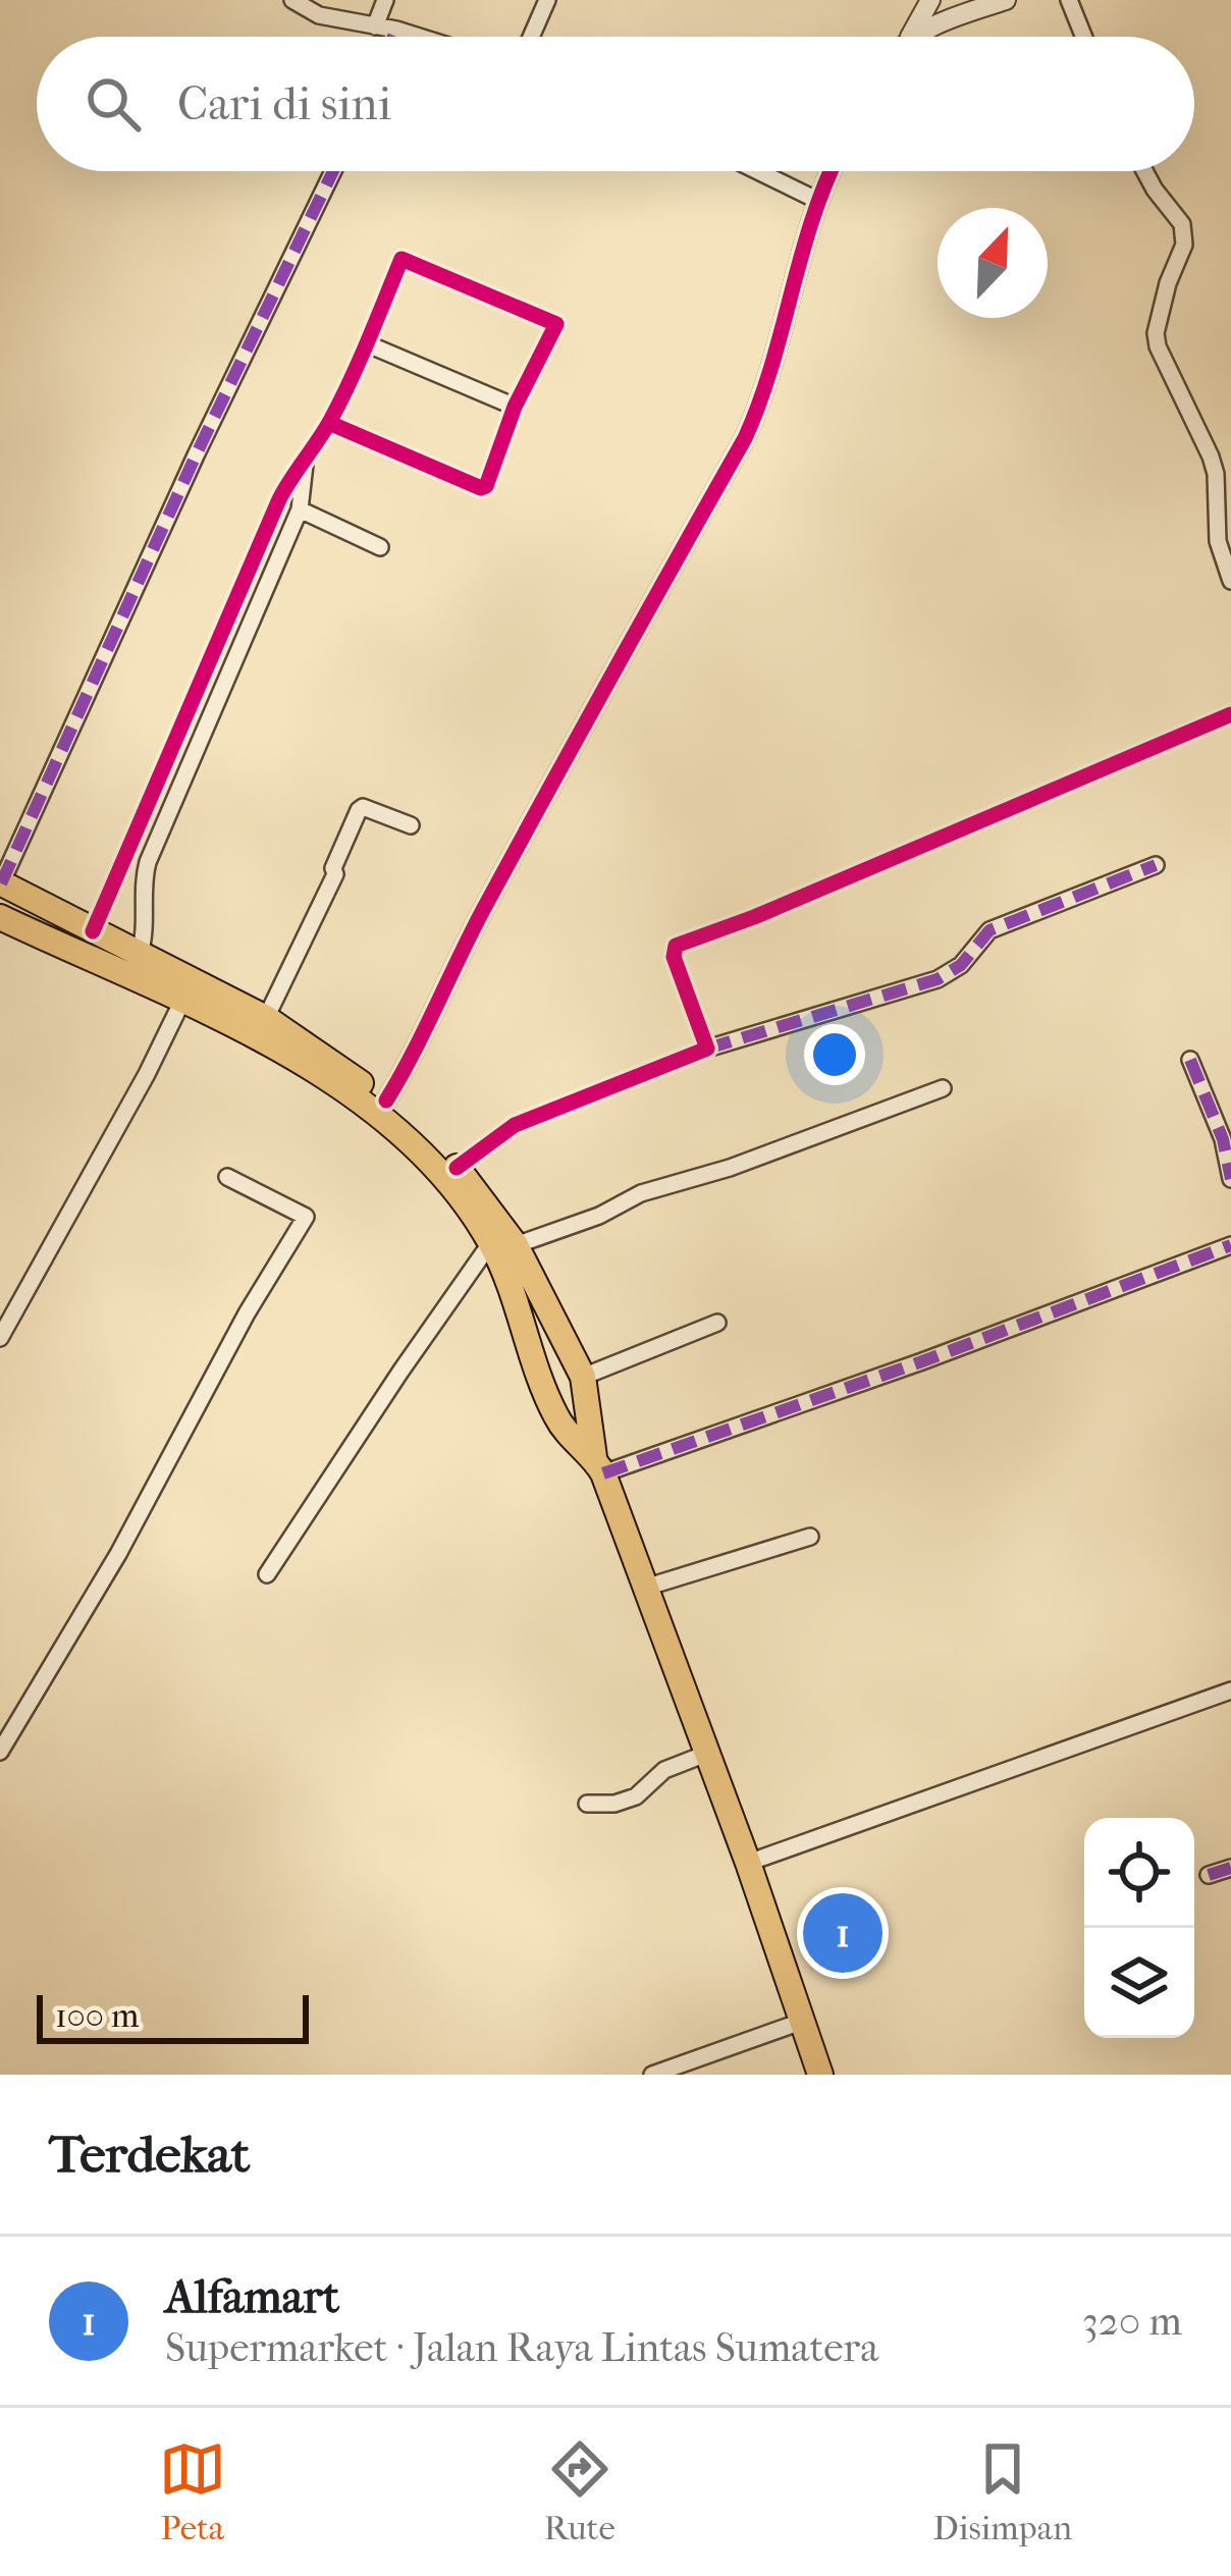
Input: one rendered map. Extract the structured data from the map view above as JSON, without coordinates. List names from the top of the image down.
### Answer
{
  "scale_bar": "100 m",
  "north": "top right",
  "page": {
    "search": "Cari di sini",
    "pins": "1",
    "scale": "100 m",
    "heading": "Terdekat",
    "list": [
      {
        "mark": "1",
        "name": "Alfamart",
        "note": "Supermarket · Jalan Raya Lintas Sumatera",
        "value": "320 m"
      }
    ],
    "nav": ["Peta", "Rute", "Disimpan"]
  }
}
